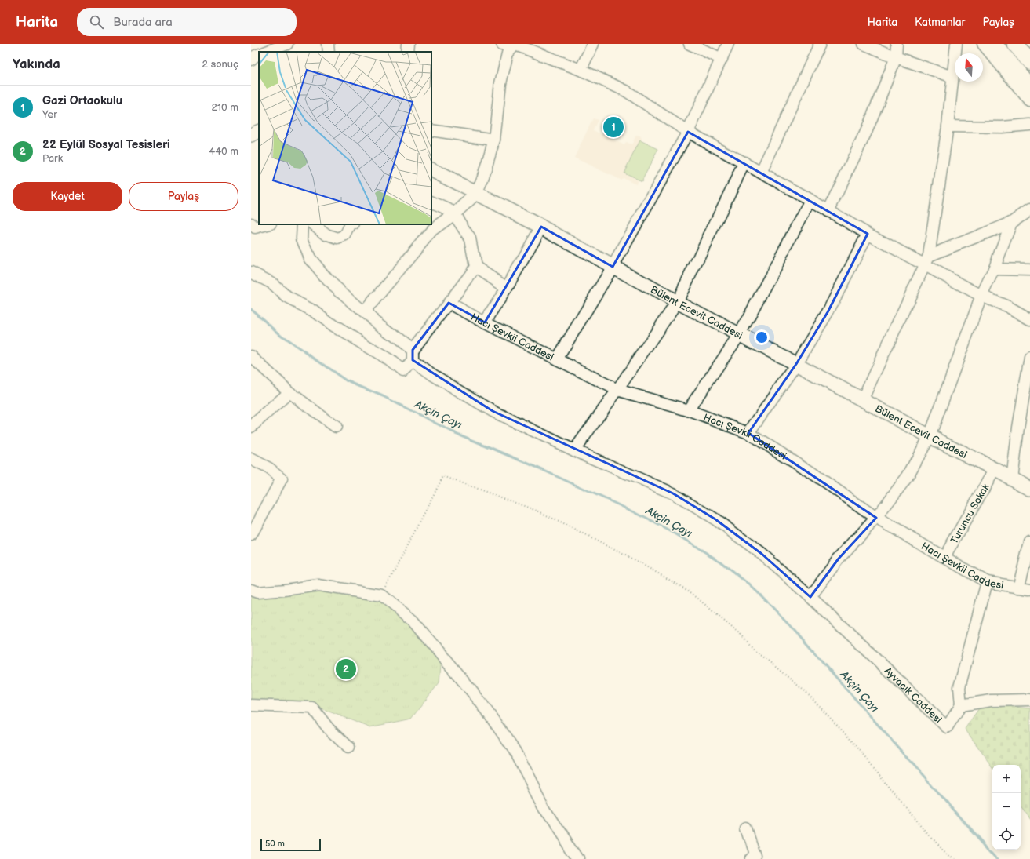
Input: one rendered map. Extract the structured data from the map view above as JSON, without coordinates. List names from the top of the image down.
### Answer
{
  "streets": {
    "main road": ["Bülent Ecevit Caddesi"],
    "street": ["Hacı Şevkii Caddesi", "Turuncu Sokak", "Ayvacık Caddesi"]
  },
  "crossings": [
    ["Bülent Ecevit Caddesi", "Turuncu Sokak"],
    ["Hacı Şevkii Caddesi", "Turuncu Sokak"]
  ],
  "water": ["Akçin Çayı"],
  "scale_bar": "50 m",
  "north": "top",
  "page": {
    "header": "Harita",
    "search": "Burada ara",
    "nav": ["Harita", "Katmanlar", "Paylaş"],
    "heading": ["Yakında", "2 sonuç"],
    "list": [
      {
        "mark": "1",
        "name": "Gazi Ortaokulu",
        "note": "Yer",
        "value": "210 m"
      },
      {
        "mark": "2",
        "name": "22 Eylül Sosyal Tesisleri",
        "note": "Park",
        "value": "440 m"
      }
    ],
    "pins": ["1", "2"],
    "buttons": ["Kaydet", "Paylaş"],
    "map_buttons": ["+", "−"],
    "scale": "50 m"
  }
}
